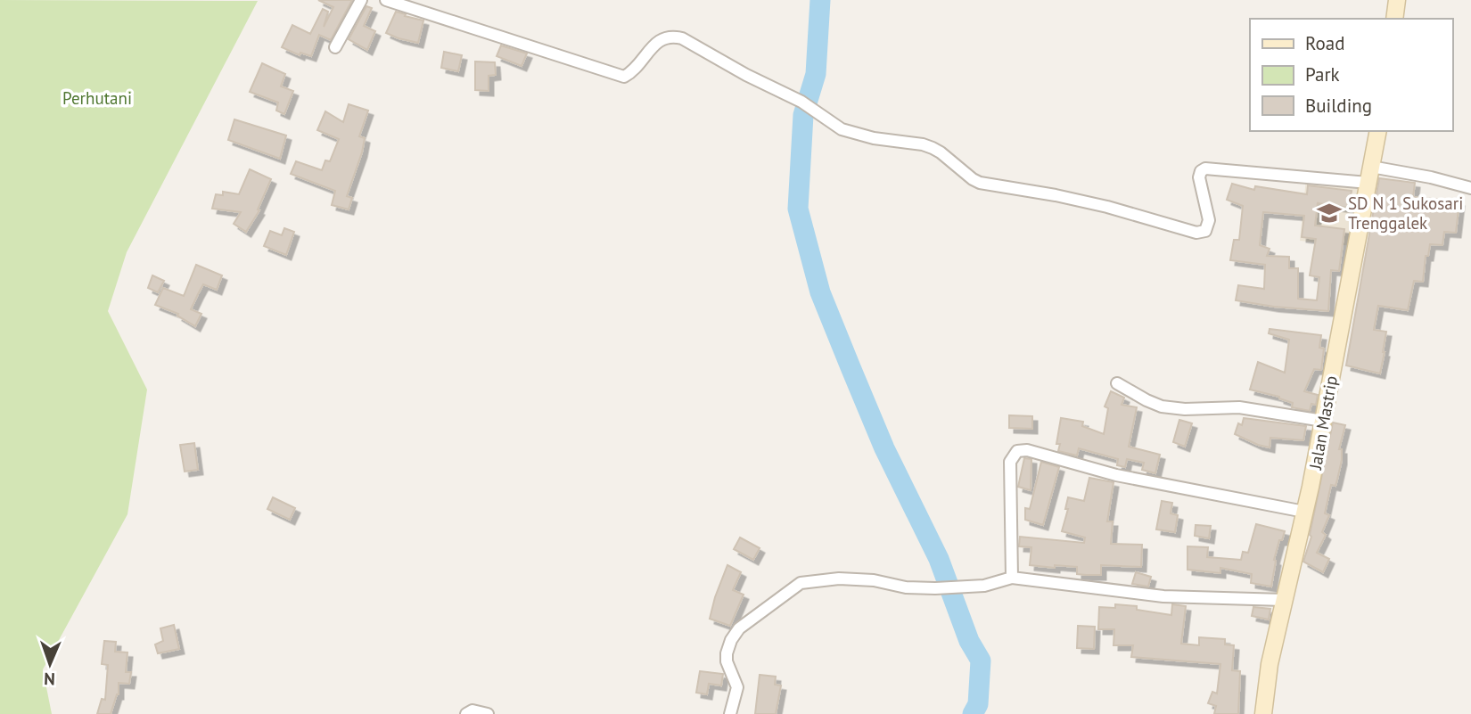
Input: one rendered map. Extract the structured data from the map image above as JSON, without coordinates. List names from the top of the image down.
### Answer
{
  "streets": {
    "main road": ["Jalan Mastrip"]
  },
  "parks": ["Perhutani"],
  "places": {
    "school or university": ["SD N 1 Sukosari Trenggalek"]
  },
  "legend": ["Road", "Park", "Building"],
  "north": "bottom"
}
